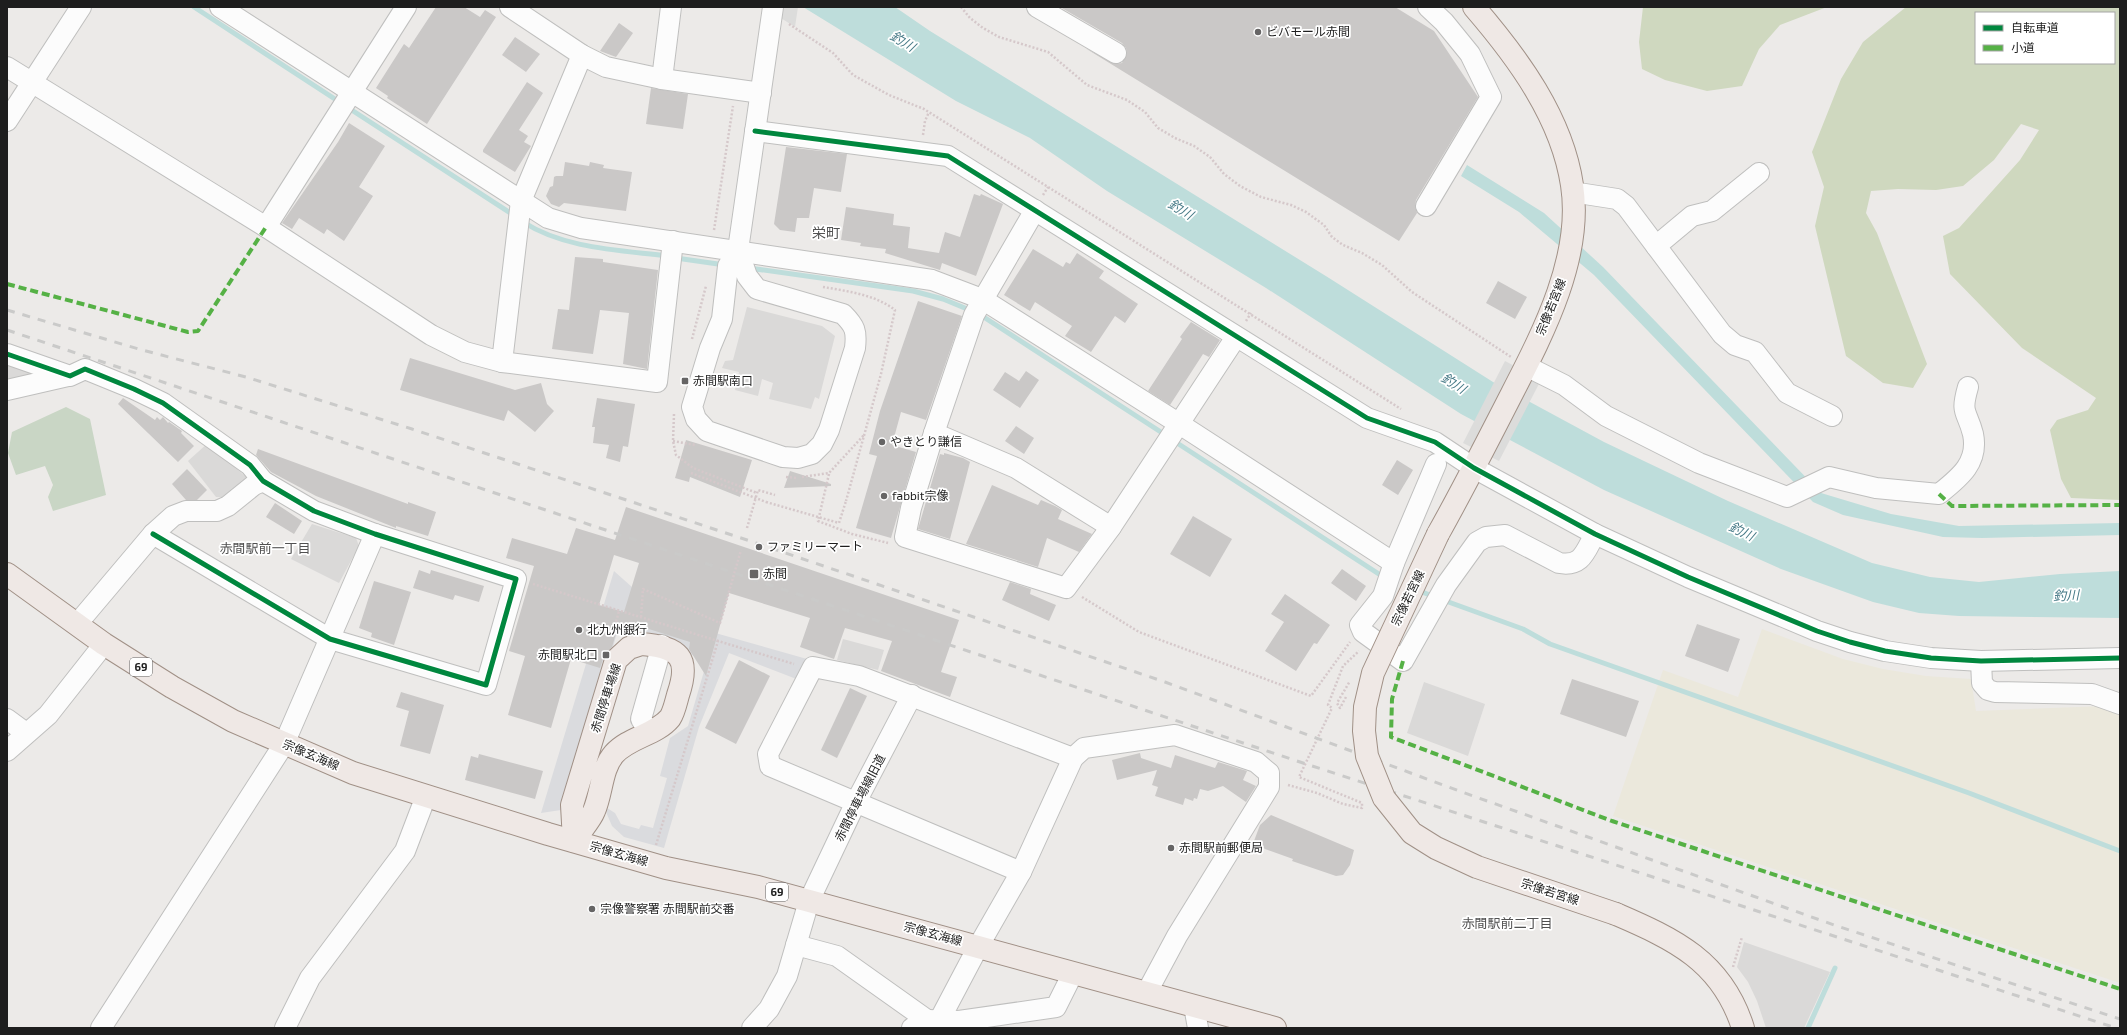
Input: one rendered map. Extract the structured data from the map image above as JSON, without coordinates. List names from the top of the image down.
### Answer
{
  "streets": {
    "main road": [
      "宗像若宮線",
      "69",
      "赤間停車場線",
      "宗像玄海線"
    ],
    "street": ["赤間停車場線旧道"]
  },
  "crossings": [
    ["赤間停車場線", "宗像玄海線"],
    ["宗像玄海線", "赤間停車場線旧道"]
  ],
  "districts": ["栄町", "赤間駅前一丁目", "赤間駅前二丁目"],
  "water": ["釣川"],
  "places": {
    "other": [
      "ビバモール赤間",
      "やきとり謙信",
      "fabbit宗像",
      "ファミリーマート",
      "北九州銀行",
      "赤間駅前郵便局",
      "宗像警察署 赤間駅前交番"
    ],
    "transit": ["赤間駅南口", "赤間", "赤間駅北口"]
  },
  "legend": ["自転車道", "小道"]
}
